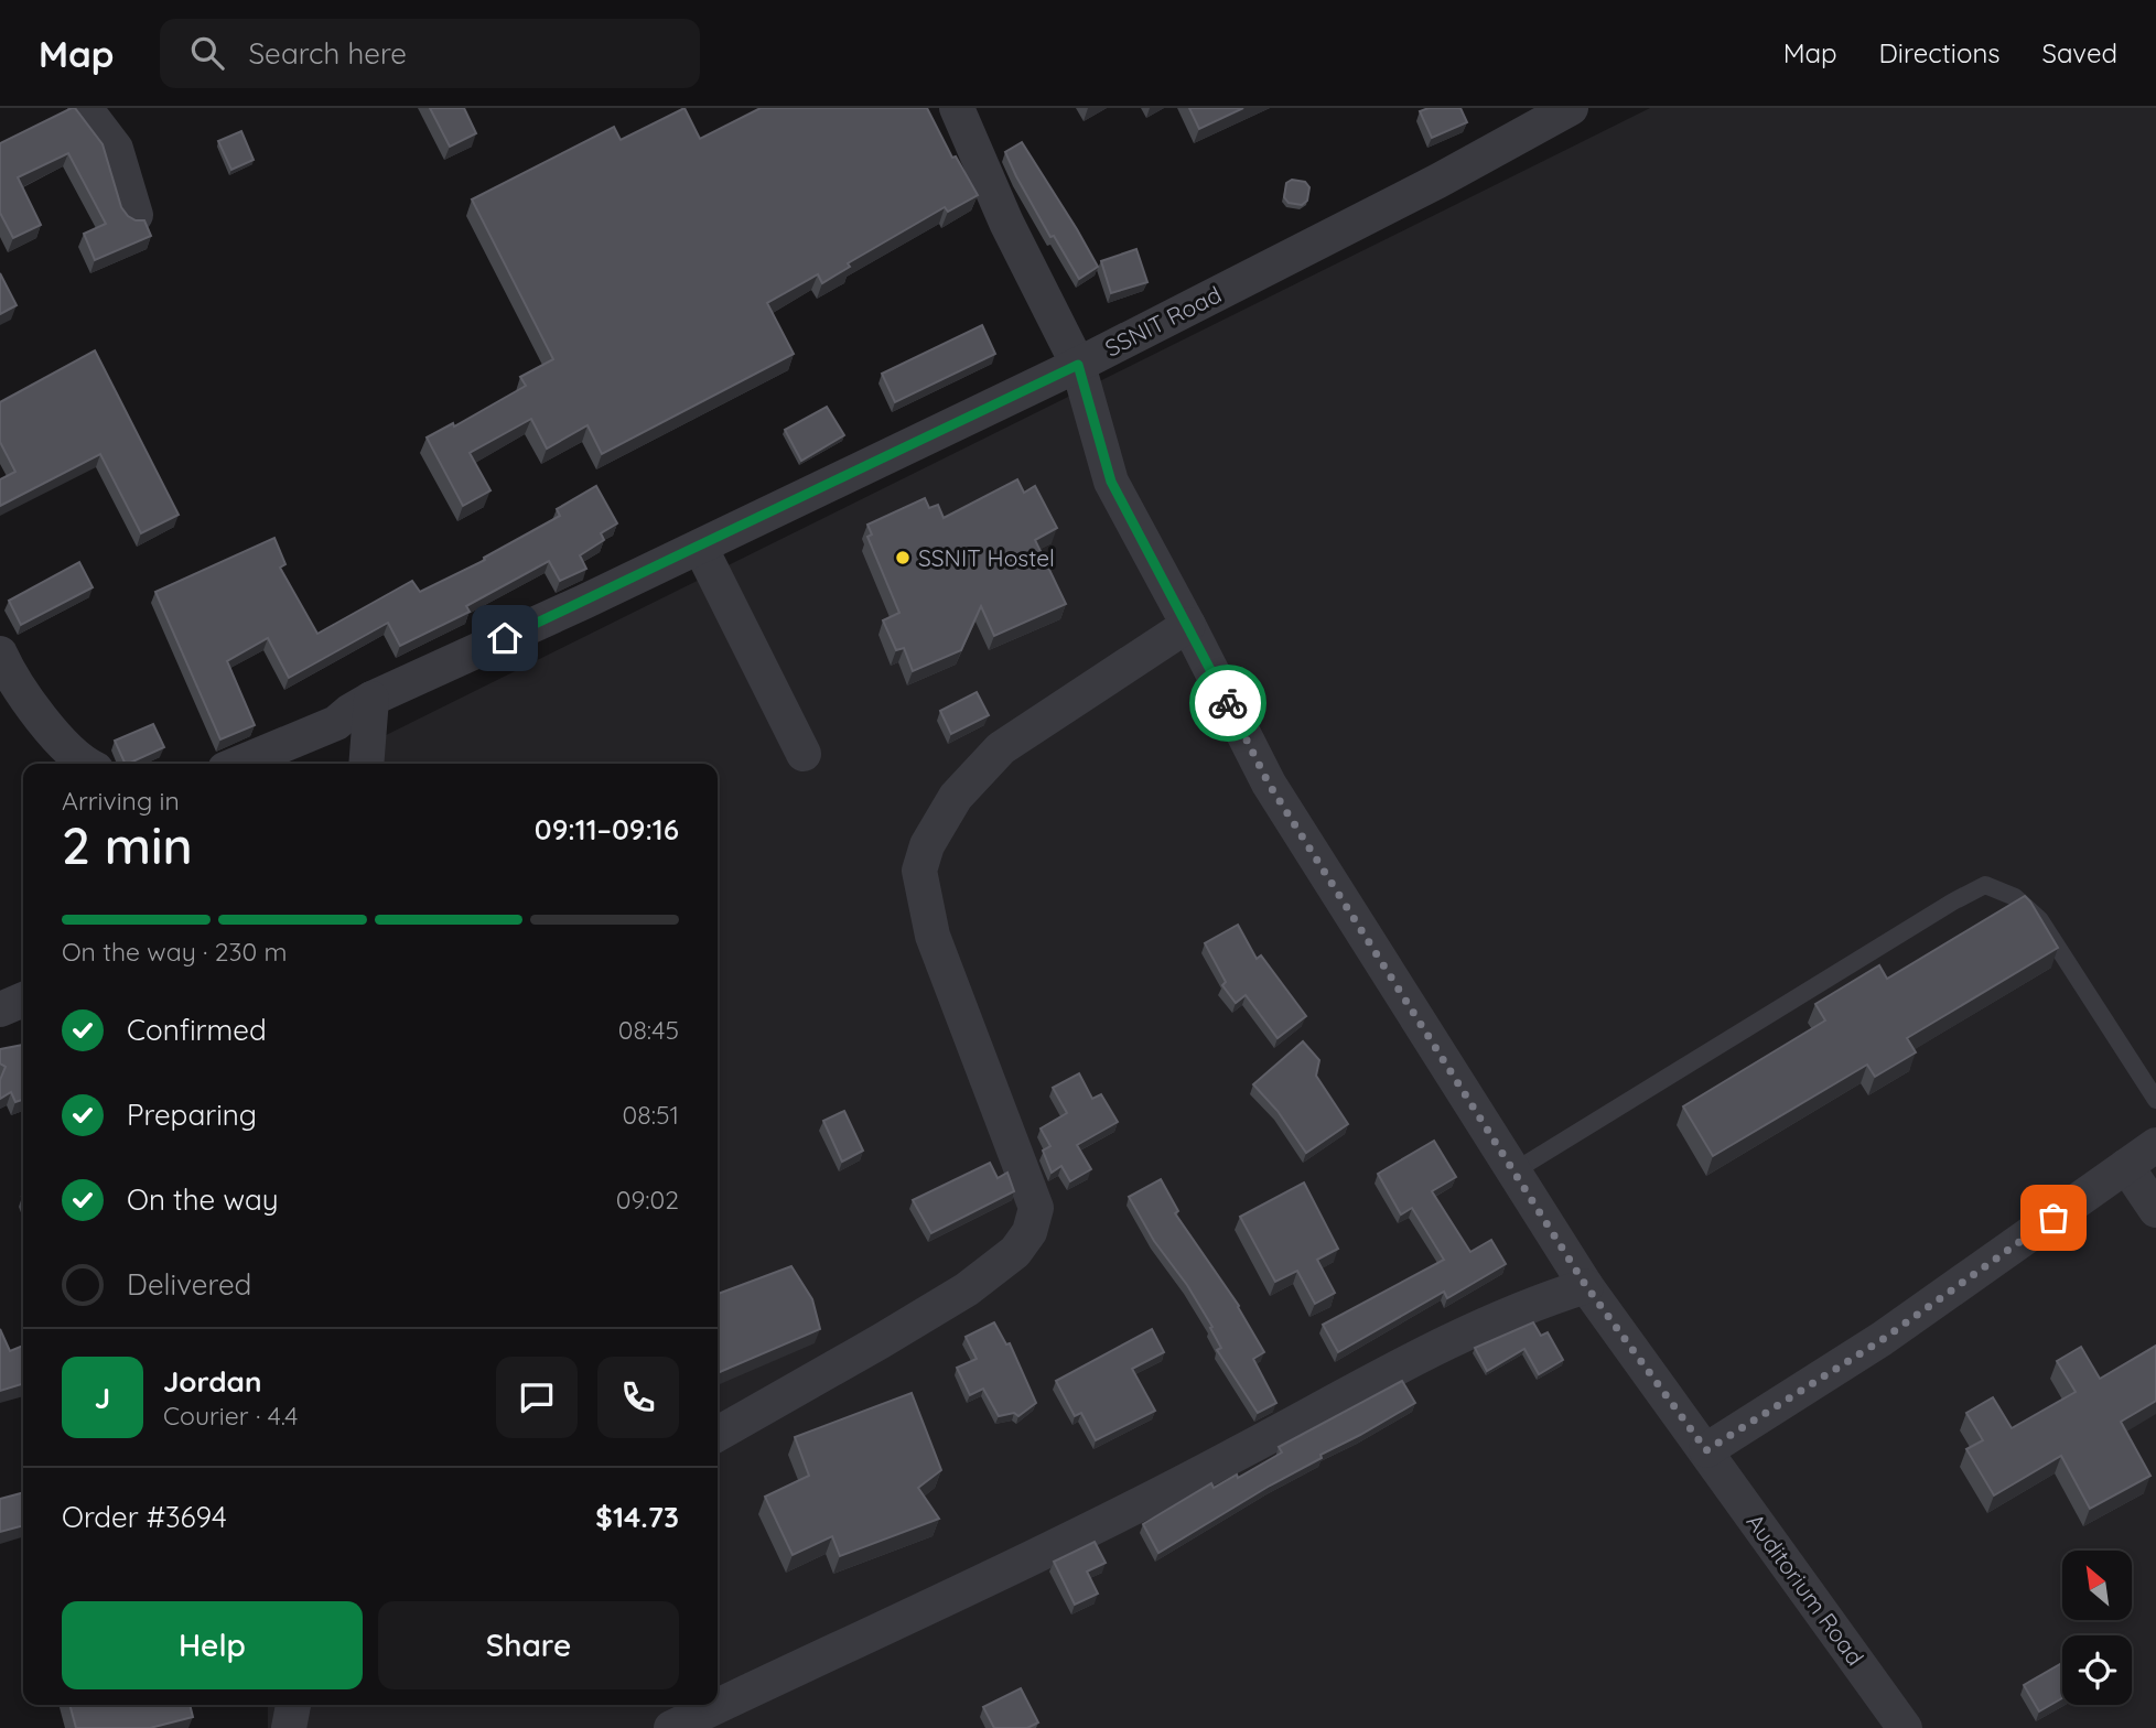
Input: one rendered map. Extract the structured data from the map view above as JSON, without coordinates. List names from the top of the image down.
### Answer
{
  "streets": {
    "street": ["SSNIT Road", "Auditorium Road"]
  },
  "places": ["SSNIT Hostel"],
  "north": "top left",
  "page": {
    "header": "Map",
    "search": "Search here",
    "nav": ["Map", "Directions", "Saved"],
    "heading": ["2 min", "Arriving in", "09:11–09:16"],
    "panel": [
      "Jordan",
      "Courier · 4.4",
      "Order #3694",
      "$14.73"
    ],
    "bar": "On the way · 230 m",
    "list": [
      ["Confirmed", "08:45"],
      ["Preparing", "08:51"],
      ["On the way", "09:02"],
      "Delivered"
    ],
    "round": "J",
    "buttons": ["Help", "Share"]
  }
}
